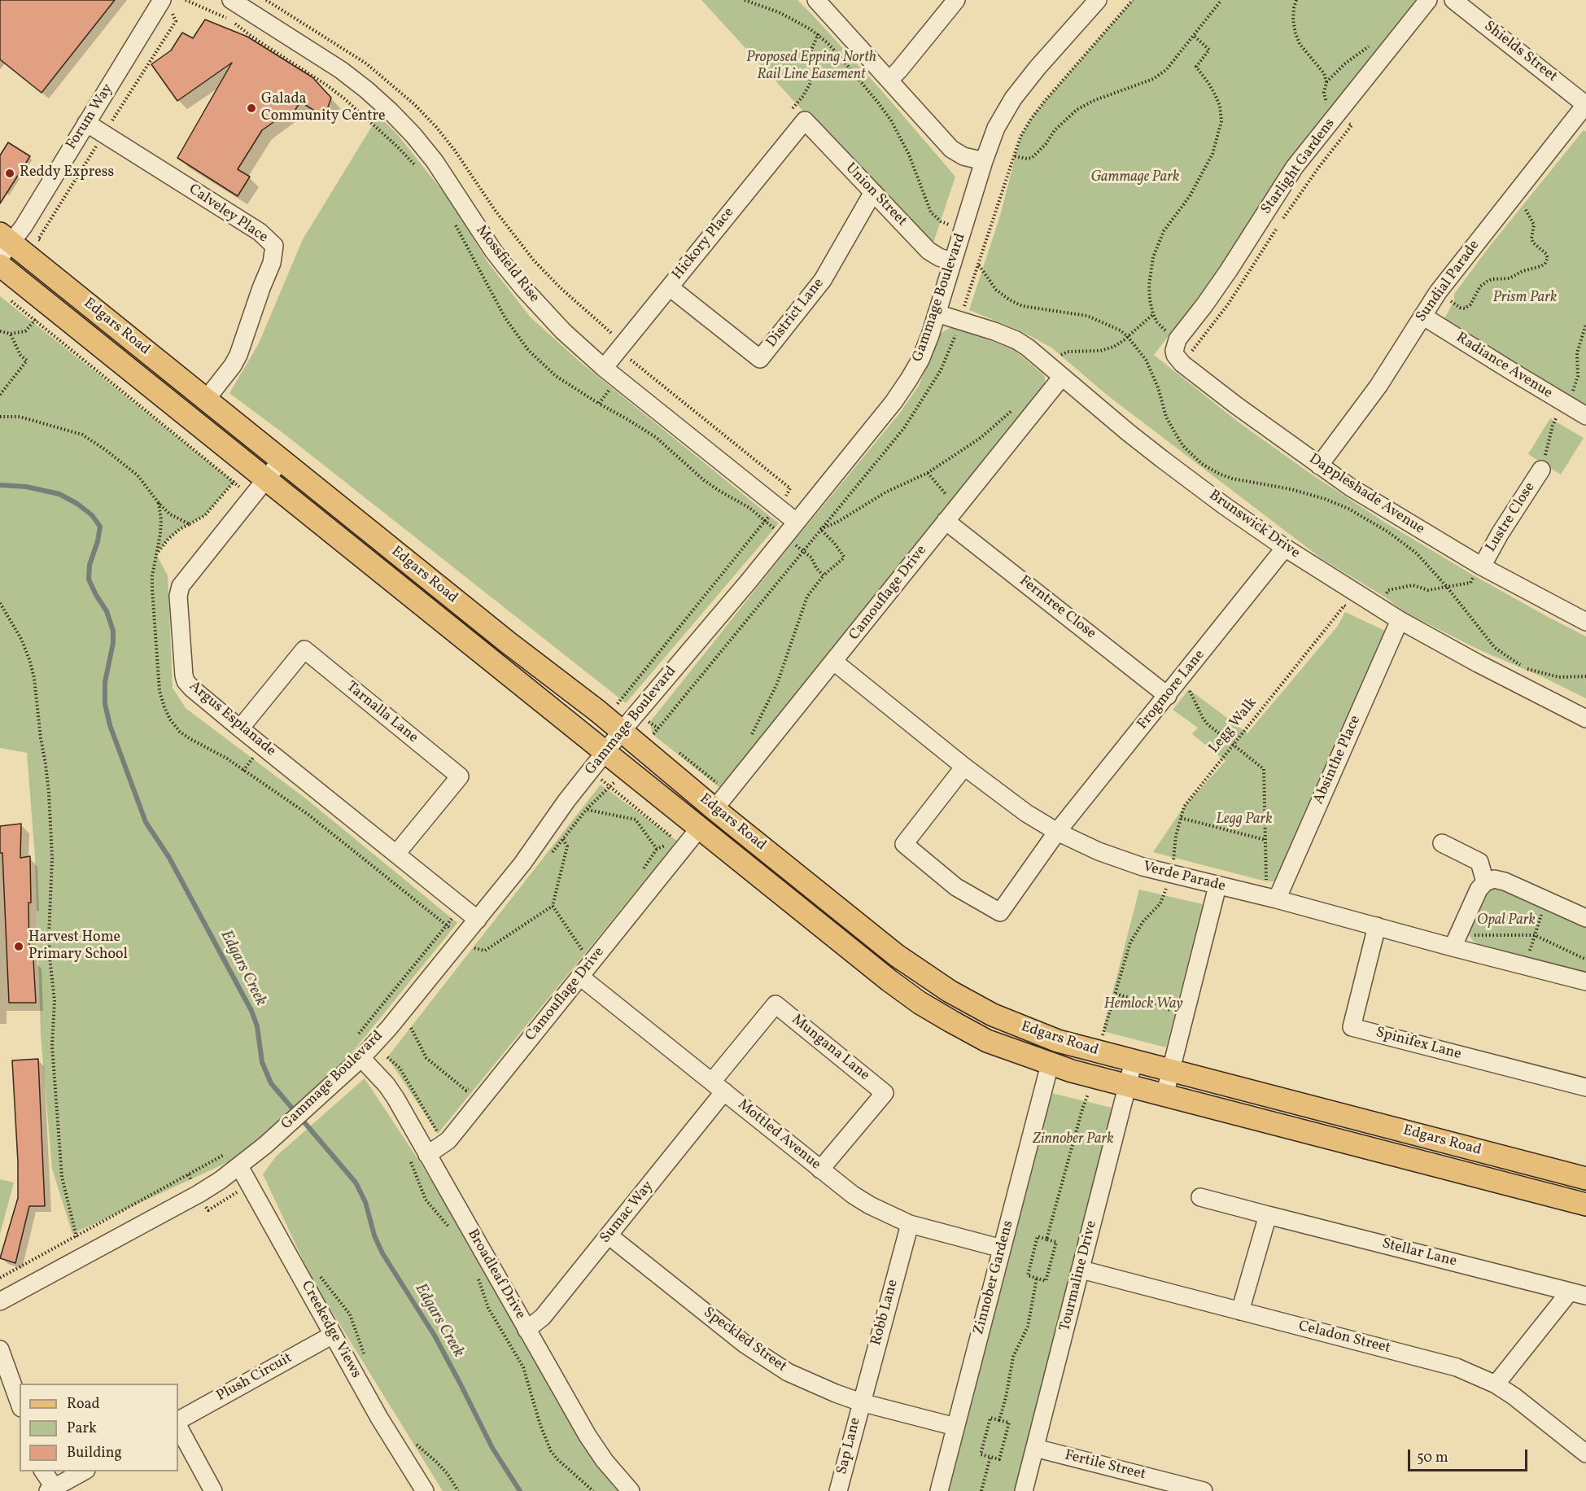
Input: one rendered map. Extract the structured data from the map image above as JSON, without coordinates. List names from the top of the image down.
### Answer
{
  "streets": {
    "main road": ["Edgars Road"],
    "street": [
      "Shields Street",
      "Forum Way",
      "Starlight Gardens",
      "Union Street",
      "Calveley Place",
      "Hickory Place",
      "Mossfield Rise",
      "Sundial Parade",
      "Gammage Boulevard",
      "District Lane",
      "Radiance Avenue",
      "Dappleshade Avenue",
      "Lustre Close",
      "Brunswick Drive",
      "Camouflage Drive",
      "Ferntree Close",
      "Frogmore Lane",
      "Tarnalla Lane",
      "Argus Esplanade",
      "Absinthe Place",
      "Verde Parade",
      "Spinifex Lane",
      "Mungana Lane",
      "Mottled Avenue",
      "Sumac Way",
      "Stellar Lane",
      "Broadleaf Drive",
      "Tourmaline Drive",
      "Zinnober Gardens",
      "Robb Lane",
      "Creekedge Views",
      "Celadon Street",
      "Speckled Street",
      "Plush Circuit",
      "Sap Lane",
      "Fertile Street"
    ],
    "path": ["Legg Walk"]
  },
  "crossings": [
    ["Shields Street", "Sundial Parade"],
    ["Forum Way", "Calveley Place"],
    ["Forum Way", "Edgars Road"],
    ["Starlight Gardens", "Dappleshade Avenue"],
    ["Union Street", "Hickory Place"],
    ["Union Street", "Gammage Boulevard"],
    ["Union Street", "District Lane"],
    ["Calveley Place", "Edgars Road"],
    ["Hickory Place", "Mossfield Rise"],
    ["Hickory Place", "District Lane"],
    ["Mossfield Rise", "Gammage Boulevard"],
    ["Sundial Parade", "Radiance Avenue"],
    ["Sundial Parade", "Dappleshade Avenue"],
    ["Gammage Boulevard", "Edgars Road"],
    ["Gammage Boulevard", "Brunswick Drive"],
    ["Gammage Boulevard", "Argus Esplanade"],
    ["Gammage Boulevard", "Broadleaf Drive"],
    ["Gammage Boulevard", "Creekedge Views"],
    ["Edgars Road", "Camouflage Drive"],
    ["Edgars Road", "Argus Esplanade"],
    ["Edgars Road", "Legg Walk"],
    ["Edgars Road", "Tourmaline Drive"],
    ["Edgars Road", "Zinnober Gardens"],
    ["Dappleshade Avenue", "Lustre Close"],
    ["Brunswick Drive", "Camouflage Drive"],
    ["Brunswick Drive", "Frogmore Lane"],
    ["Brunswick Drive", "Absinthe Place"],
    ["Camouflage Drive", "Ferntree Close"],
    ["Camouflage Drive", "Verde Parade"],
    ["Camouflage Drive", "Mottled Avenue"],
    ["Camouflage Drive", "Broadleaf Drive"],
    ["Ferntree Close", "Frogmore Lane"],
    ["Frogmore Lane", "Verde Parade"],
    ["Tarnalla Lane", "Argus Esplanade"],
    ["Legg Walk", "Verde Parade"],
    ["Absinthe Place", "Verde Parade"],
    ["Verde Parade", "Spinifex Lane"],
    ["Mungana Lane", "Mottled Avenue"],
    ["Mungana Lane", "Sumac Way"],
    ["Mottled Avenue", "Sumac Way"],
    ["Mottled Avenue", "Zinnober Gardens"],
    ["Mottled Avenue", "Robb Lane"],
    ["Sumac Way", "Broadleaf Drive"],
    ["Sumac Way", "Speckled Street"],
    ["Stellar Lane", "Celadon Street"],
    ["Tourmaline Drive", "Celadon Street"],
    ["Tourmaline Drive", "Fertile Street"],
    ["Zinnober Gardens", "Speckled Street"],
    ["Robb Lane", "Speckled Street"],
    ["Robb Lane", "Sap Lane"],
    ["Creekedge Views", "Plush Circuit"],
    ["Speckled Street", "Sap Lane"]
  ],
  "water": ["Edgars Creek"],
  "parks": [
    "Proposed Epping North Rail Line Easement",
    "Gammage Park",
    "Prism Park",
    "Legg Park",
    "Opal Park",
    "Hemlock Way",
    "Zinnober Park"
  ],
  "places": ["Galada Community Centre", "Reddy Express", "Harvest Home Primary School"],
  "legend": ["Road", "Park", "Building"],
  "scale_bar": "50 m"
}
